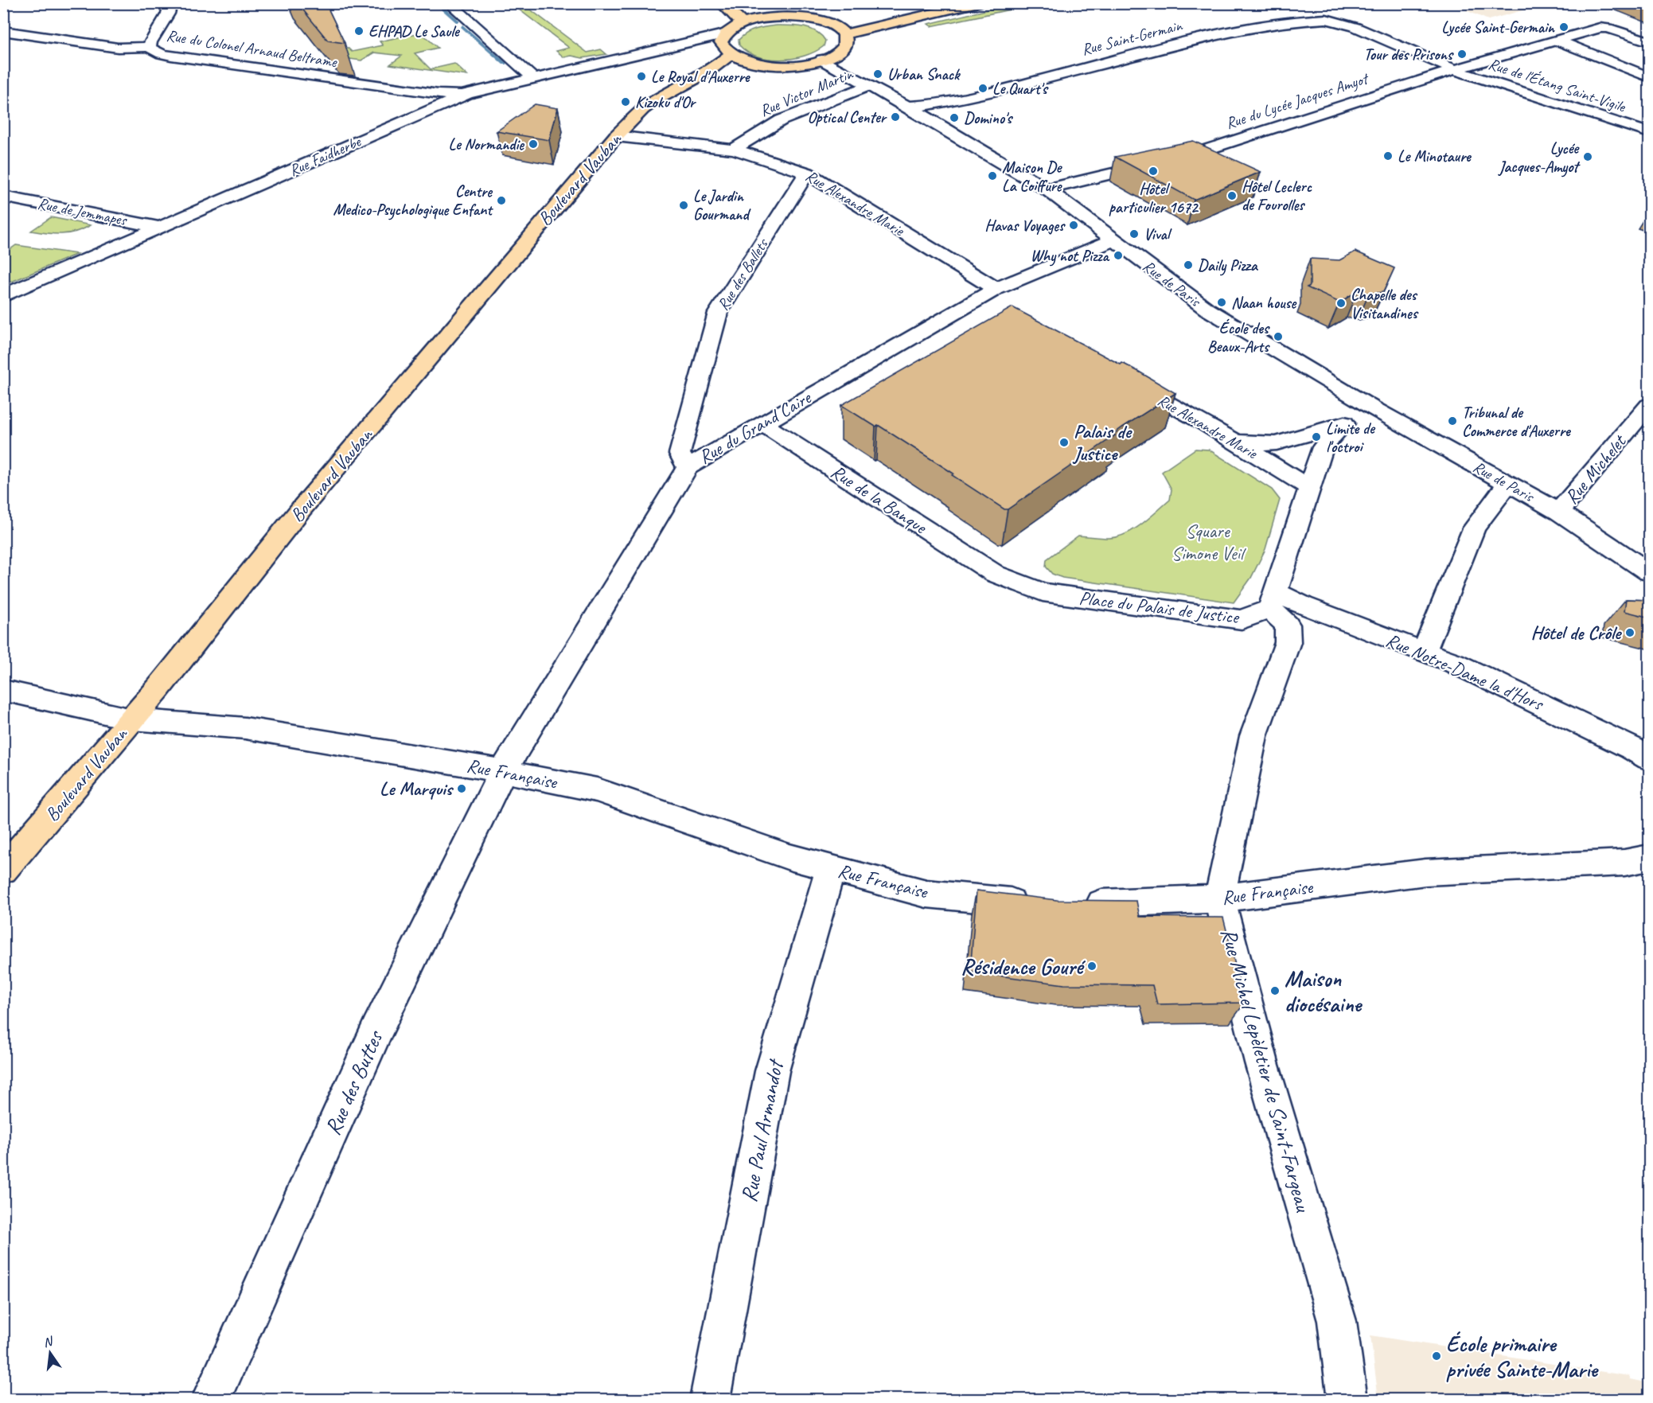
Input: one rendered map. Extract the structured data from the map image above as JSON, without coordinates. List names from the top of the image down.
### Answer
{
  "streets": {
    "main road": ["Boulevard Vauban"],
    "street": [
      "Rue Saint-Germain",
      "Rue du Colonel Arnaud Beltrame",
      "Rue de l'Étang Saint-Vigile",
      "Rue Victor Martin",
      "Rue du Lycée Jacques Amyot",
      "Rue Faidherbe",
      "Rue Alexandre Marie",
      "Rue de Jemmapes",
      "Rue des Ballets",
      "Rue de Paris",
      "Rue du Grand Caire",
      "Rue Michelet",
      "Rue de la Banque",
      "Place du Palais de Justice",
      "Rue Notre-Dame la d'Hors",
      "Rue Française",
      "Rue Michel Lepèletier de Saint-Fargeau",
      "Rue des Buttes",
      "Rue Paul Armandot"
    ]
  },
  "crossings": [
    ["Rue Saint-Germain", "Rue de l'Étang Saint-Vigile"],
    ["Rue Saint-Germain", "Rue du Lycée Jacques Amyot"],
    ["Rue Saint-Germain", "Rue de Paris"],
    ["Rue du Colonel Arnaud Beltrame", "Rue Faidherbe"],
    ["Rue de l'Étang Saint-Vigile", "Rue du Lycée Jacques Amyot"],
    ["Rue Victor Martin", "Rue Alexandre Marie"],
    ["Rue Victor Martin", "Rue de Paris"],
    ["Rue du Lycée Jacques Amyot", "Rue de Paris"],
    ["Rue Faidherbe", "Boulevard Vauban"],
    ["Rue Faidherbe", "Rue de Jemmapes"],
    ["Boulevard Vauban", "Rue Alexandre Marie"],
    ["Boulevard Vauban", "Rue Française"],
    ["Rue Alexandre Marie", "Rue des Ballets"],
    ["Rue Alexandre Marie", "Rue du Grand Caire"],
    ["Rue des Ballets", "Rue du Grand Caire"],
    ["Rue de Paris", "Rue du Grand Caire"],
    ["Rue de Paris", "Rue Michelet"],
    ["Rue du Grand Caire", "Rue de la Banque"],
    ["Rue du Grand Caire", "Rue Française"],
    ["Rue du Grand Caire", "Rue des Buttes"],
    ["Rue de la Banque", "Place du Palais de Justice"],
    ["Place du Palais de Justice", "Rue Notre-Dame la d'Hors"],
    ["Place du Palais de Justice", "Rue Michel Lepèletier de Saint-Fargeau"],
    ["Rue Notre-Dame la d'Hors", "Rue Michel Lepèletier de Saint-Fargeau"],
    ["Rue Française", "Rue Michel Lepèletier de Saint-Fargeau"],
    ["Rue Française", "Rue des Buttes"],
    ["Rue Française", "Rue Paul Armandot"]
  ],
  "parks": ["Square Simone Veil"],
  "places": [
    "Lycée Saint-Germain",
    "EHPAD Le Saule",
    "Tour des Prisons",
    "Urban Snack",
    "Le Royal d'Auxerre",
    "Le Quart's",
    "Kizoku d'Or",
    "Optical Center",
    "Domino's",
    "Le Normandie",
    "Le Minotaure",
    "Lycée Jacques-Amyot",
    "Hôtel particulier 1672",
    "Maison De La Coiffure",
    "Hôtel Leclerc de Fourolles",
    "Centre Medico-Psychologique Enfant",
    "Le Jardin Gourmand",
    "Havas Voyages",
    "Vival",
    "Why not Pizza",
    "Daily Pizza",
    "Naan house",
    "Chapelle des Visitandines",
    "École des Beaux-Arts",
    "Tribunal de Commerce d'Auxerre",
    "Limite de l'octroi",
    "Palais de Justice",
    "Hôtel de Crôle",
    "Le Marquis",
    "Résidence Gouré",
    "Maison diocésaine",
    "École primaire privée Sainte-Marie"
  ],
  "north": "top"
}
